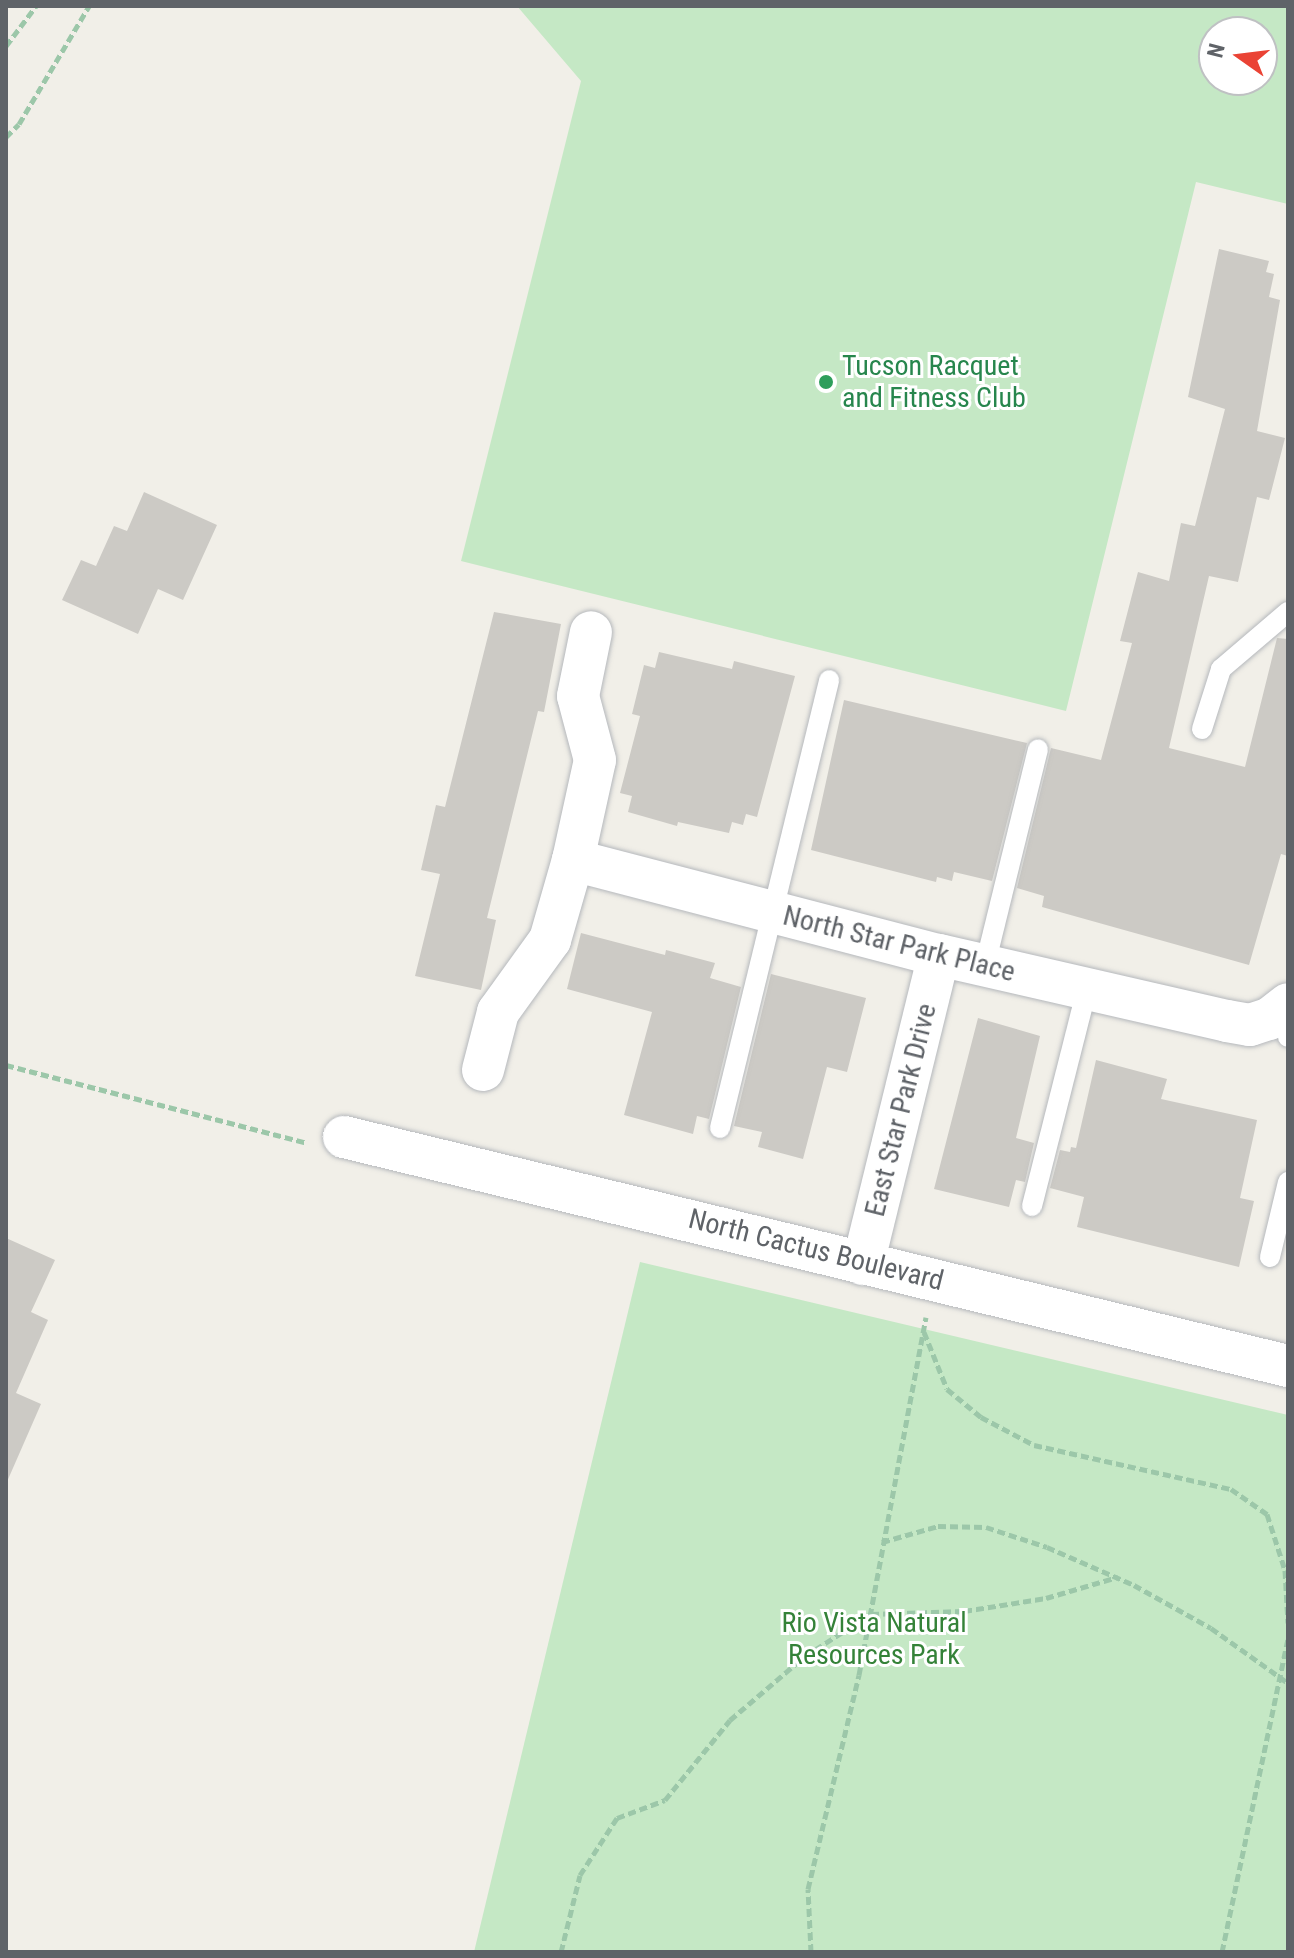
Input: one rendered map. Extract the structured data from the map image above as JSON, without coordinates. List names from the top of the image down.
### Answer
{
  "streets": {
    "street": ["North Star Park Place", "East Star Park Drive", "North Cactus Boulevard"]
  },
  "crossings": [
    ["North Star Park Place", "East Star Park Drive"],
    ["East Star Park Drive", "North Cactus Boulevard"]
  ],
  "parks": ["Rio Vista Natural Resources Park"],
  "places": ["Tucson Racquet and Fitness Club"],
  "north": "left"
}
